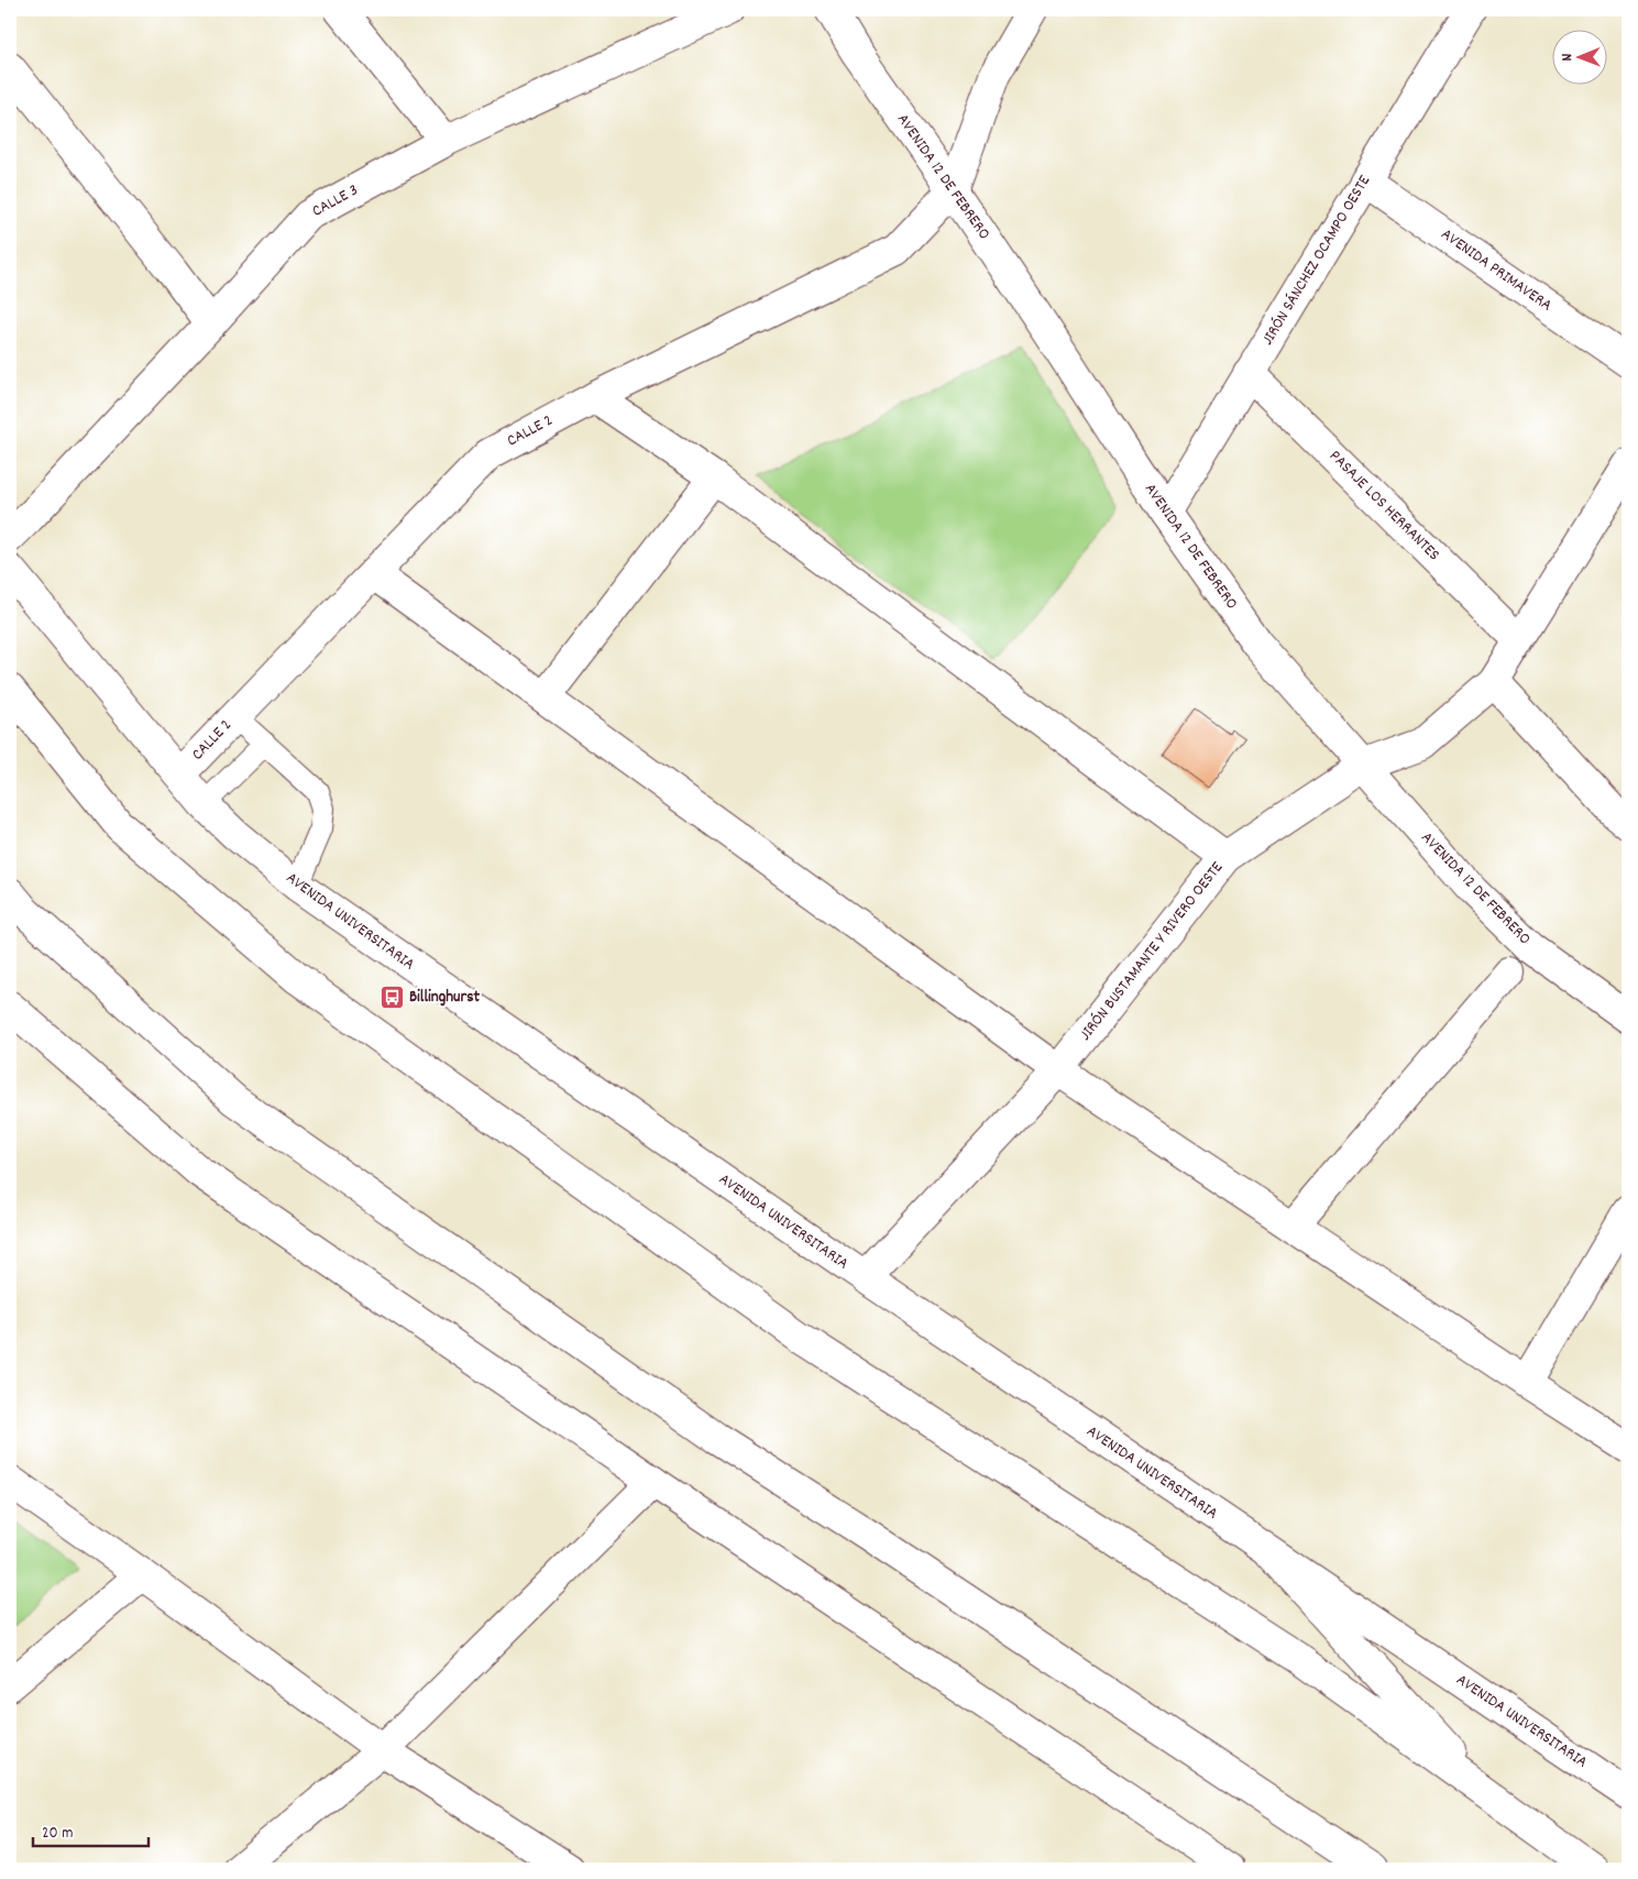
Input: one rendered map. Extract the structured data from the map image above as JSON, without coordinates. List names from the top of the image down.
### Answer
{
  "streets": {
    "street": [
      "AVENIDA 12 DE FEBRERO",
      "CALLE 3",
      "JIRÓN SÁNCHEZ OCAMPO OESTE",
      "AVENIDA PRIMAVERA",
      "CALLE 2",
      "PASAJE LOS HERRANTES",
      "AVENIDA UNIVERSITARIA",
      "JIRÓN BUSTAMANTE Y RIVERO OESTE"
    ]
  },
  "crossings": [
    ["AVENIDA 12 DE FEBRERO", "JIRÓN SÁNCHEZ OCAMPO OESTE"],
    ["AVENIDA 12 DE FEBRERO", "CALLE 2"],
    ["AVENIDA 12 DE FEBRERO", "JIRÓN BUSTAMANTE Y RIVERO OESTE"],
    ["JIRÓN SÁNCHEZ OCAMPO OESTE", "AVENIDA PRIMAVERA"],
    ["JIRÓN SÁNCHEZ OCAMPO OESTE", "PASAJE LOS HERRANTES"],
    ["CALLE 2", "AVENIDA UNIVERSITARIA"],
    ["PASAJE LOS HERRANTES", "JIRÓN BUSTAMANTE Y RIVERO OESTE"],
    ["AVENIDA UNIVERSITARIA", "JIRÓN BUSTAMANTE Y RIVERO OESTE"]
  ],
  "places": {
    "bus stop": ["Billinghurst"]
  },
  "scale_bar": "20 m",
  "north": "left"
}
